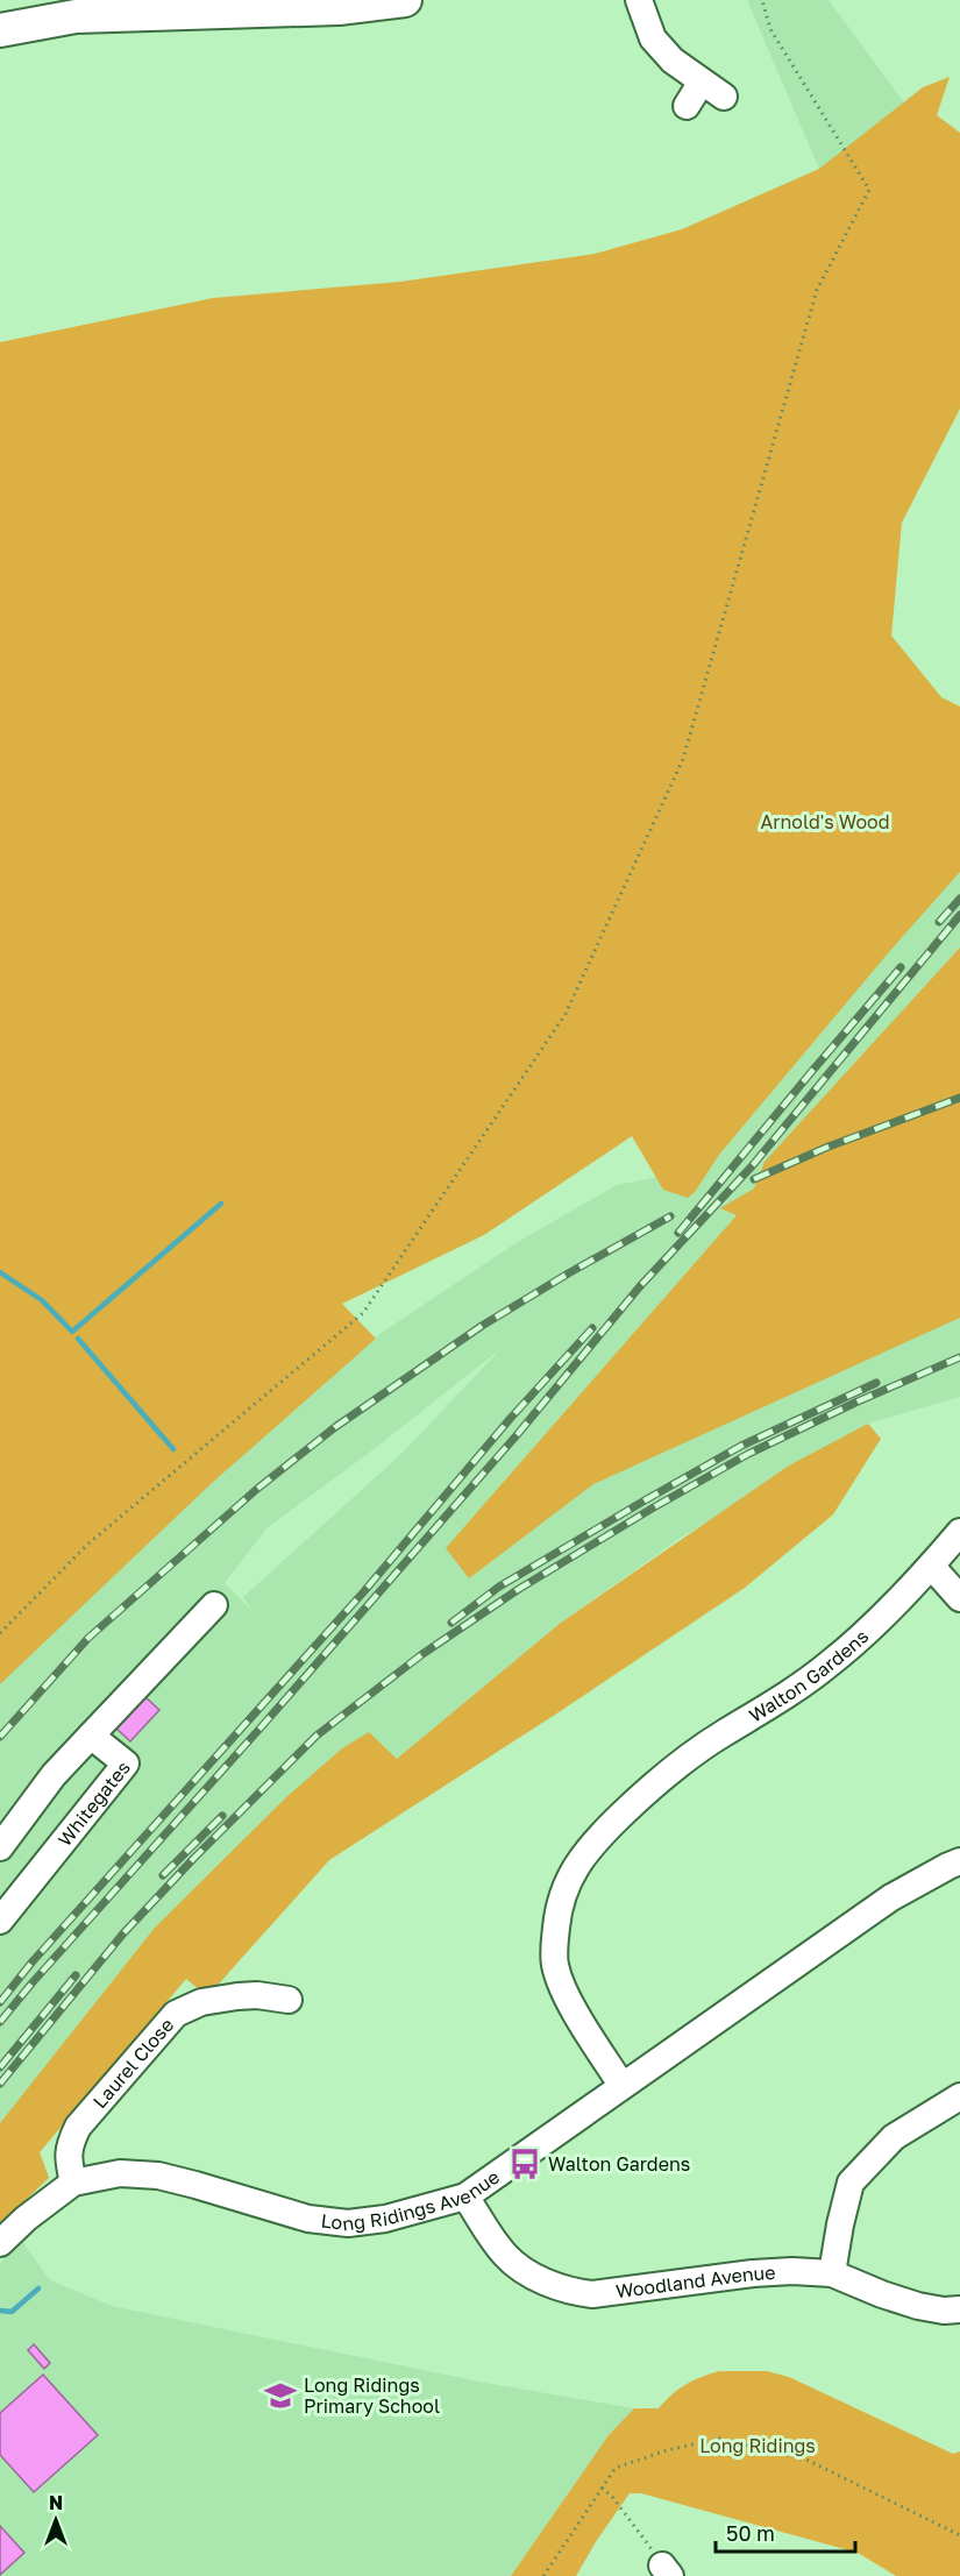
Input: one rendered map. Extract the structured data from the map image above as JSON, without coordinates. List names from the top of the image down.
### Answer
{
  "streets": {
    "street": [
      "Walton Gardens",
      "Whitegates",
      "Laurel Close",
      "Long Ridings Avenue",
      "Woodland Avenue"
    ]
  },
  "crossings": [
    ["Walton Gardens", "Long Ridings Avenue"],
    ["Laurel Close", "Long Ridings Avenue"],
    ["Long Ridings Avenue", "Woodland Avenue"]
  ],
  "parks": ["Arnold's Wood", "Long Ridings"],
  "places": {
    "bus stop": ["Walton Gardens"],
    "school or university": ["Long Ridings Primary School"]
  },
  "scale_bar": "50 m",
  "north": "top"
}
